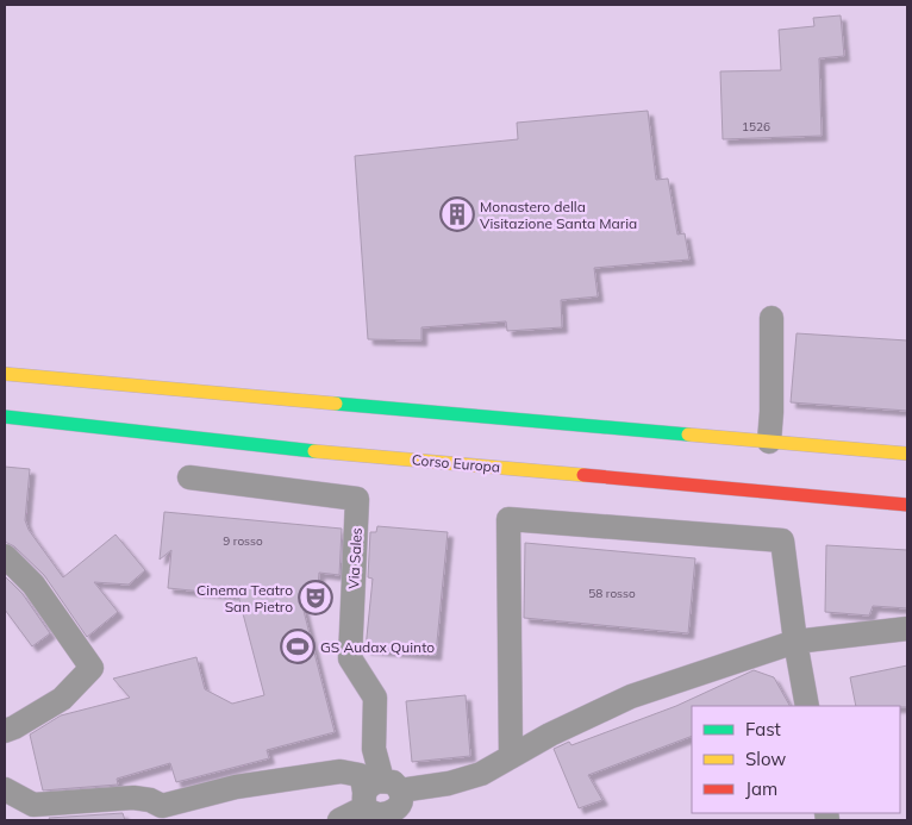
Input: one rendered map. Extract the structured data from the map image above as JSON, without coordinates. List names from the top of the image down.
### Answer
{
  "streets": {
    "main road": ["Corso Europa"],
    "street": ["Via Sales"]
  },
  "places": {
    "building": ["Monastero della Visitazione Santa Maria"],
    "theatre": ["Cinema Teatro San Pietro"],
    "sports": ["GS Audax Quinto"]
  },
  "house_numbers": ["1526", "9 rosso", "58 rosso"],
  "legend": ["Fast", "Slow", "Jam"]
}
